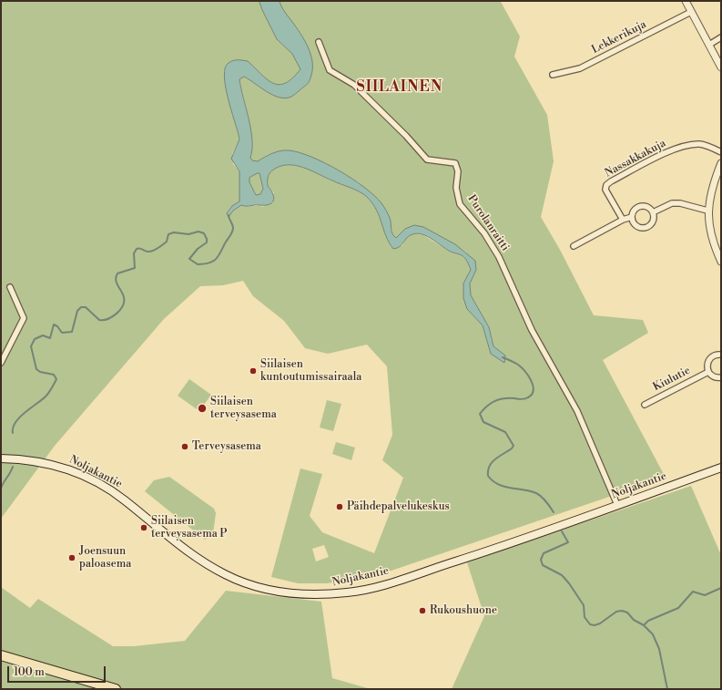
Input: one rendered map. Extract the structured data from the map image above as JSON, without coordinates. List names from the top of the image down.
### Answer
{
  "streets": {
    "main road": ["Noljakantie"],
    "street": [
      "Lekkerikuja",
      "Nassakkakuja",
      "Purolanraitti",
      "Kiulutie"
    ]
  },
  "crossings": [
    ["Purolanraitti", "Noljakantie"]
  ],
  "districts": ["SIILAINEN"],
  "places": [
    "Siilaisen kuntoutumissairaala",
    "Siilaisen terveysasema",
    "Terveysasema",
    "Päihdepalvelukeskus",
    "Siilaisen terveysasema P",
    "Joensuun paloasema",
    "Rukoushuone"
  ],
  "scale_bar": "100 m"
}
